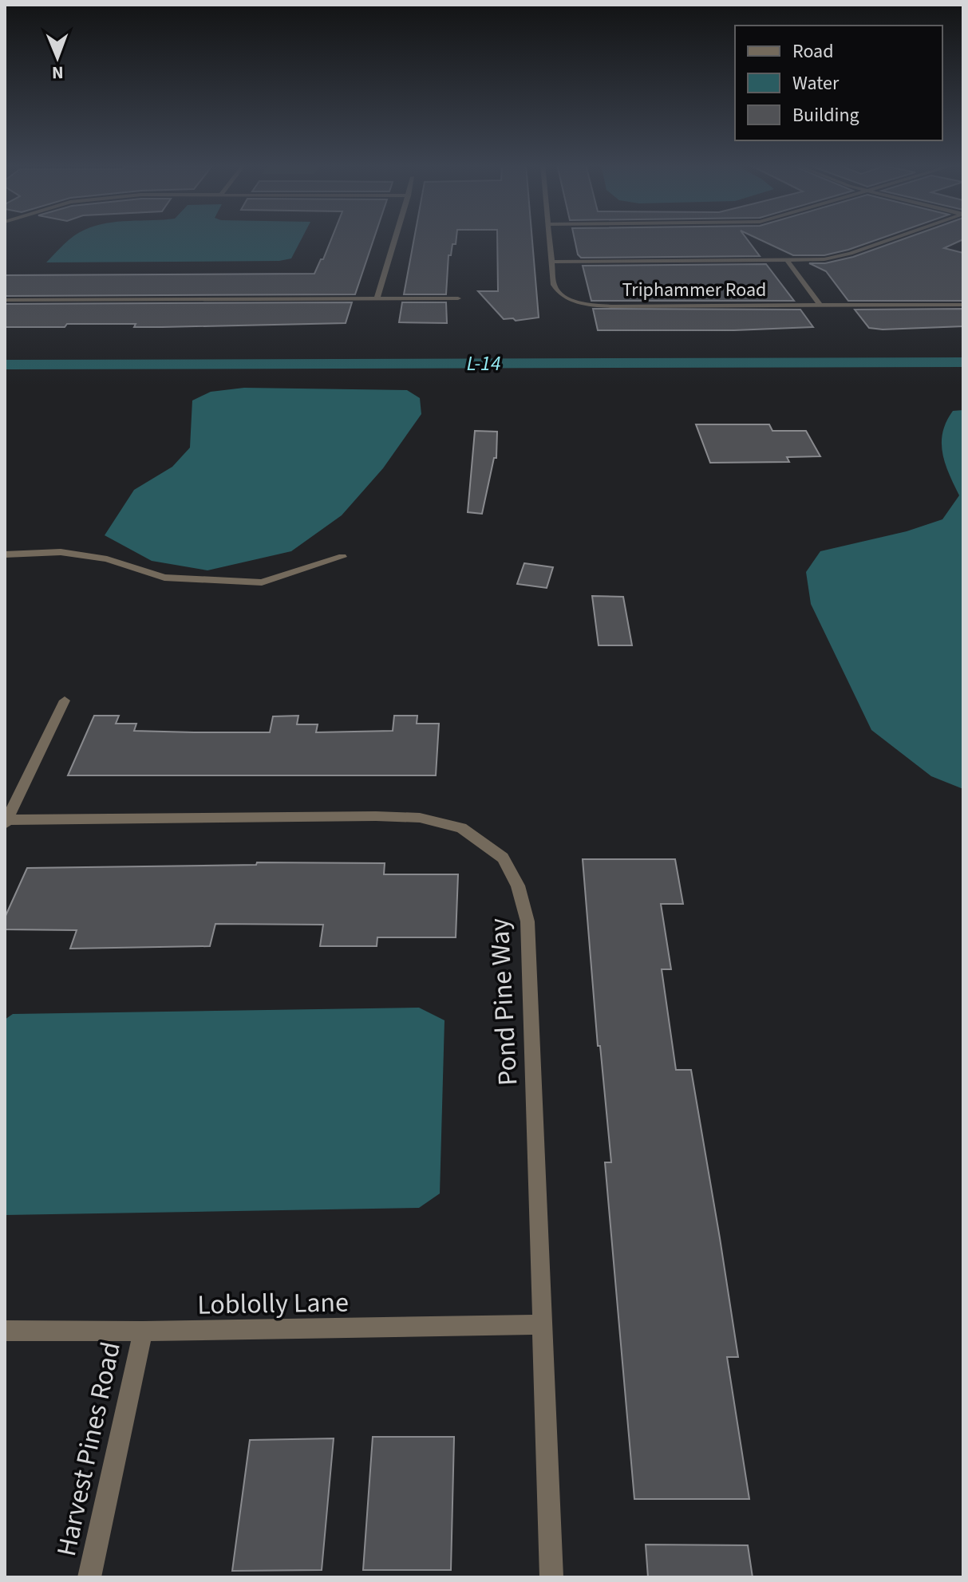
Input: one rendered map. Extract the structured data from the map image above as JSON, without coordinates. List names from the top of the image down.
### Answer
{
  "streets": {
    "street": [
      "Triphammer Road",
      "Pond Pine Way",
      "Loblolly Lane",
      "Harvest Pines Road"
    ]
  },
  "crossings": [
    ["Pond Pine Way", "Loblolly Lane"],
    ["Loblolly Lane", "Harvest Pines Road"]
  ],
  "water": ["L-14"],
  "legend": ["Road", "Water", "Building"],
  "north": "bottom"
}
